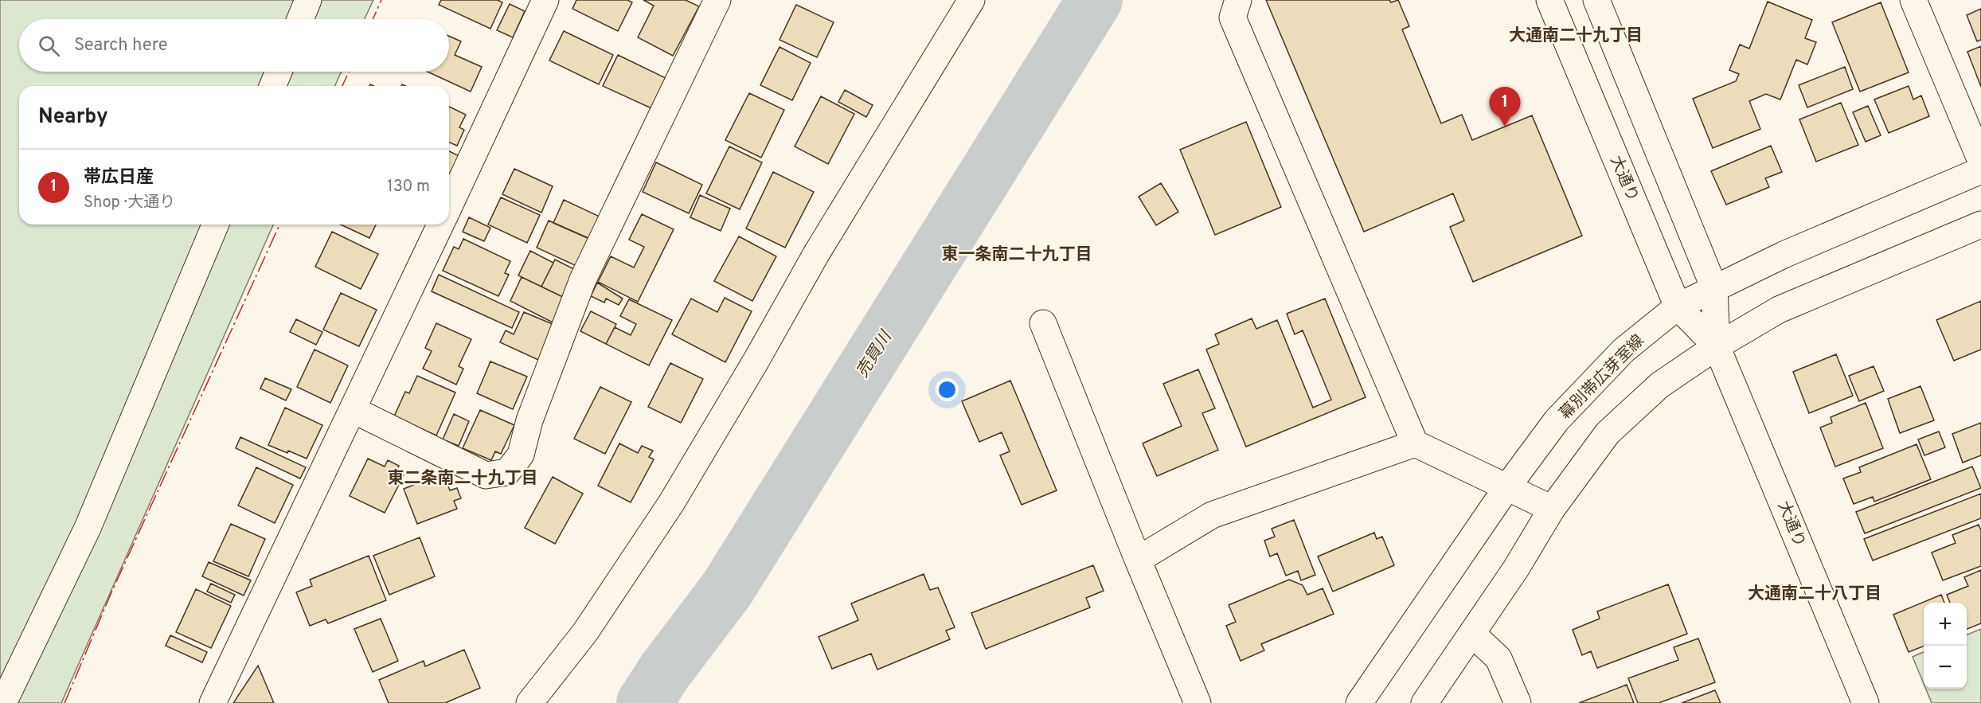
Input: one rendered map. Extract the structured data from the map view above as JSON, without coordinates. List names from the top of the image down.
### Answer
{
  "streets": {
    "main road": ["大通り", "幕別帯広芽室線"]
  },
  "crossings": [
    ["大通り", "幕別帯広芽室線"]
  ],
  "districts": [
    "大通南二十九丁目",
    "東一条南二十九丁目",
    "東二条南二十九丁目",
    "大通南二十八丁目"
  ],
  "water": ["売買川"],
  "page": {
    "search": "Search here",
    "heading": "Nearby",
    "pins": "1",
    "list": [
      {
        "mark": "1",
        "name": "帯広日産",
        "note": "Shop · 大通り",
        "value": "130 m"
      }
    ],
    "map_buttons": ["+", "−"]
  }
}
